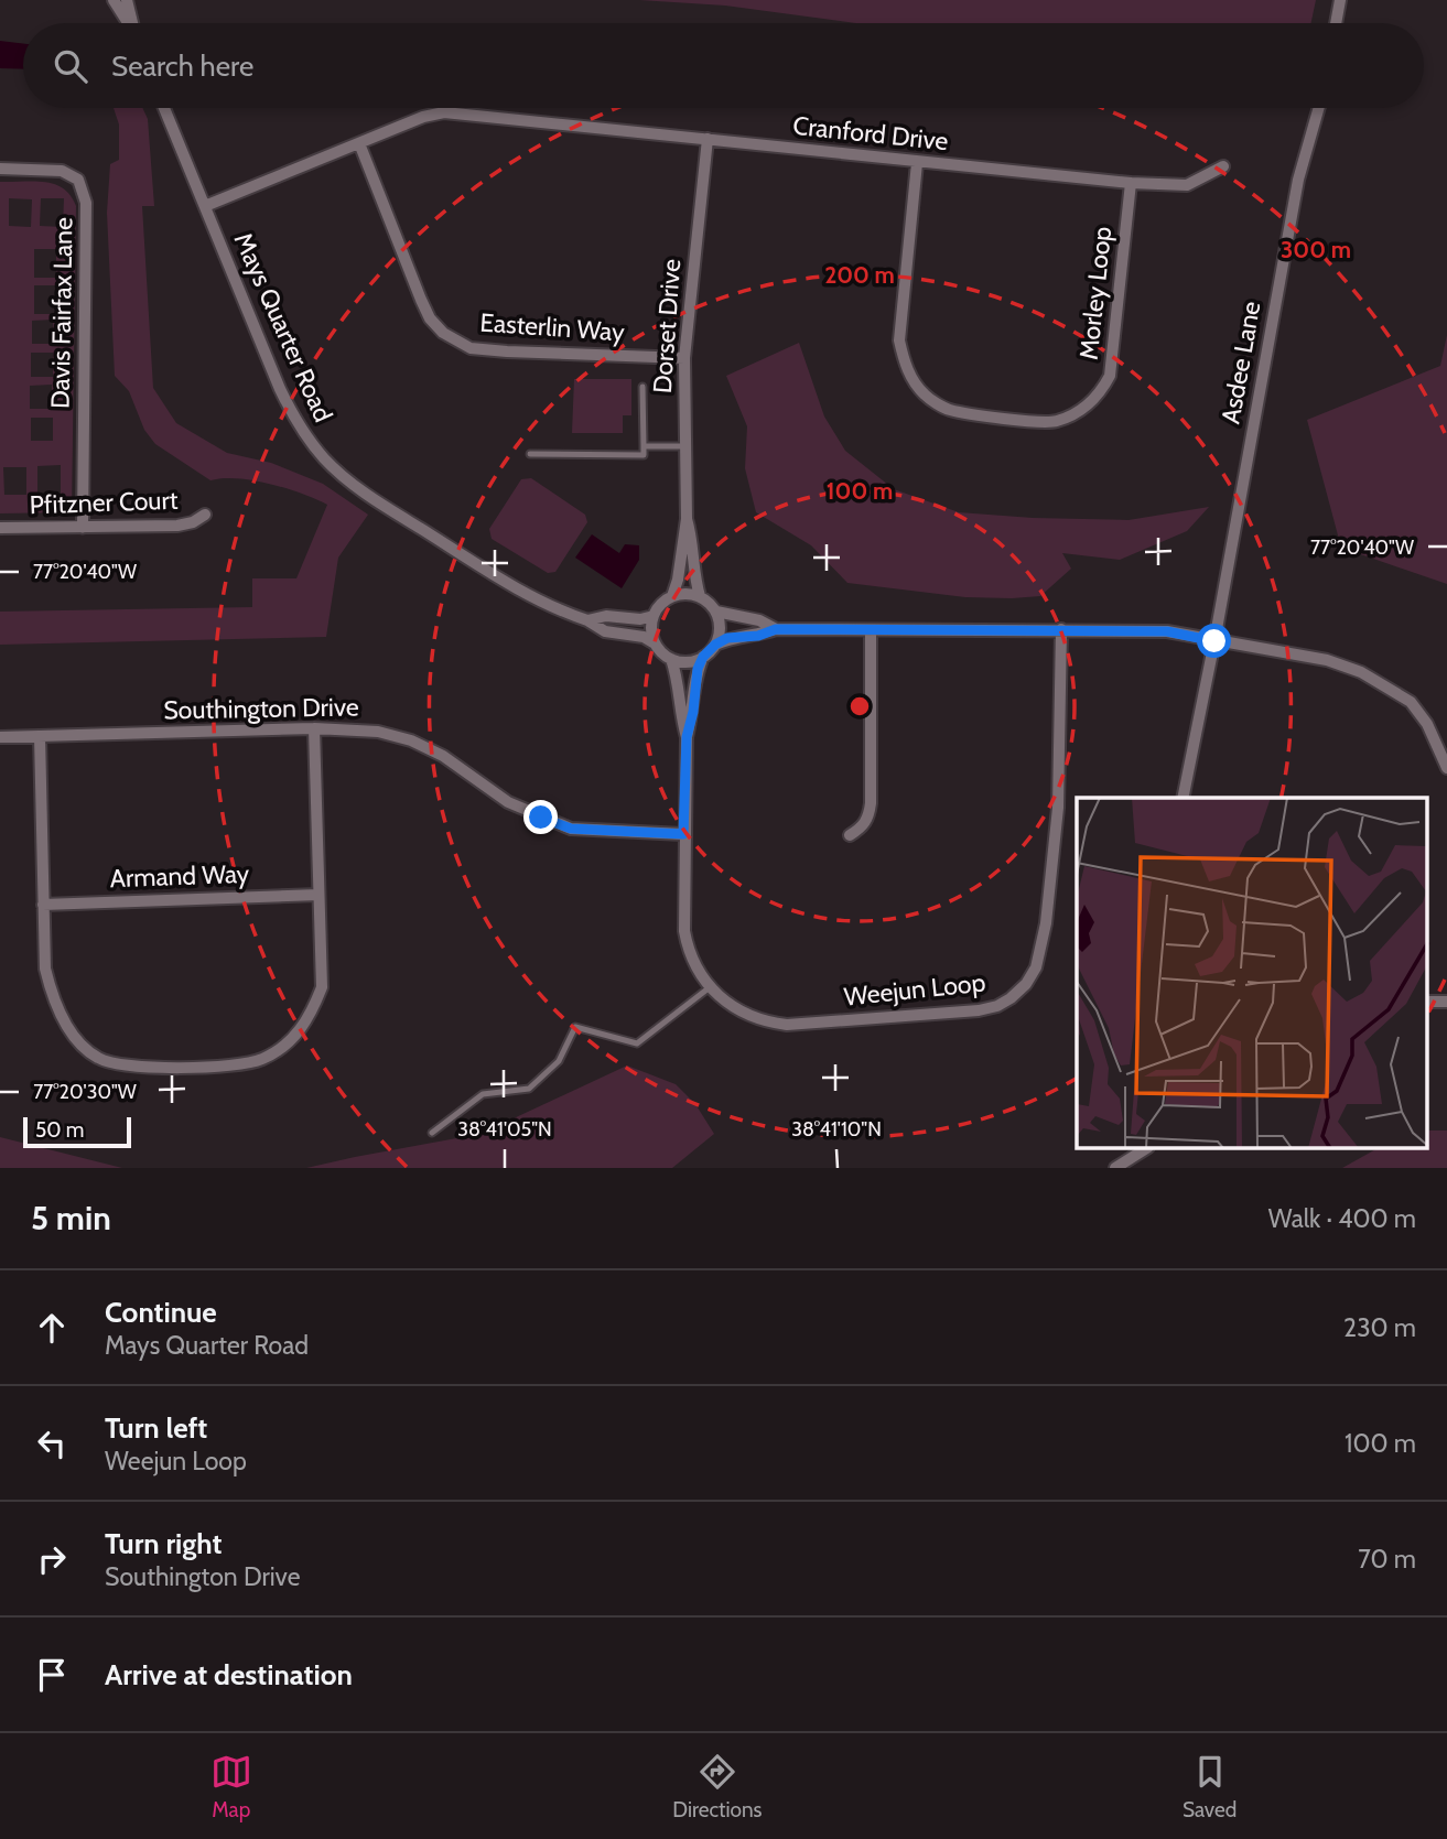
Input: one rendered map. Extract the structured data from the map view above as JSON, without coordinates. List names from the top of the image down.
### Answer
{
  "streets": {
    "street": [
      "Cranford Drive",
      "Morley Loop",
      "Davis Fairfax Lane",
      "Dorset Drive",
      "Mays Quarter Road",
      "Easterlin Way",
      "Asdee Lane",
      "Pfitzner Court",
      "Southington Drive",
      "Armand Way",
      "Weejun Loop"
    ]
  },
  "crossings": [
    ["Cranford Drive", "Morley Loop"],
    ["Cranford Drive", "Dorset Drive"],
    ["Cranford Drive", "Mays Quarter Road"],
    ["Cranford Drive", "Easterlin Way"],
    ["Davis Fairfax Lane", "Pfitzner Court"],
    ["Dorset Drive", "Mays Quarter Road"],
    ["Dorset Drive", "Easterlin Way"],
    ["Dorset Drive", "Weejun Loop"],
    ["Mays Quarter Road", "Weejun Loop"],
    ["Southington Drive", "Weejun Loop"]
  ],
  "scale_bar": "50 m",
  "page": {
    "search": "Search here",
    "scale": "50 m",
    "heading": ["5 min", "Walk · 400 m"],
    "list": [
      ["Continue", "Mays Quarter Road", "230 m"],
      ["Turn left", "Weejun Loop", "100 m"],
      ["Turn right", "Southington Drive", "70 m"],
      "Arrive at destination"
    ],
    "nav": ["Map", "Directions", "Saved"]
  },
  "coordinates": [
    "77°20'40\"W",
    "77°20'30\"W",
    "38°41'05\"N",
    "38°41'10\"N"
  ],
  "rings": ["300 m", "200 m", "100 m"]
}
